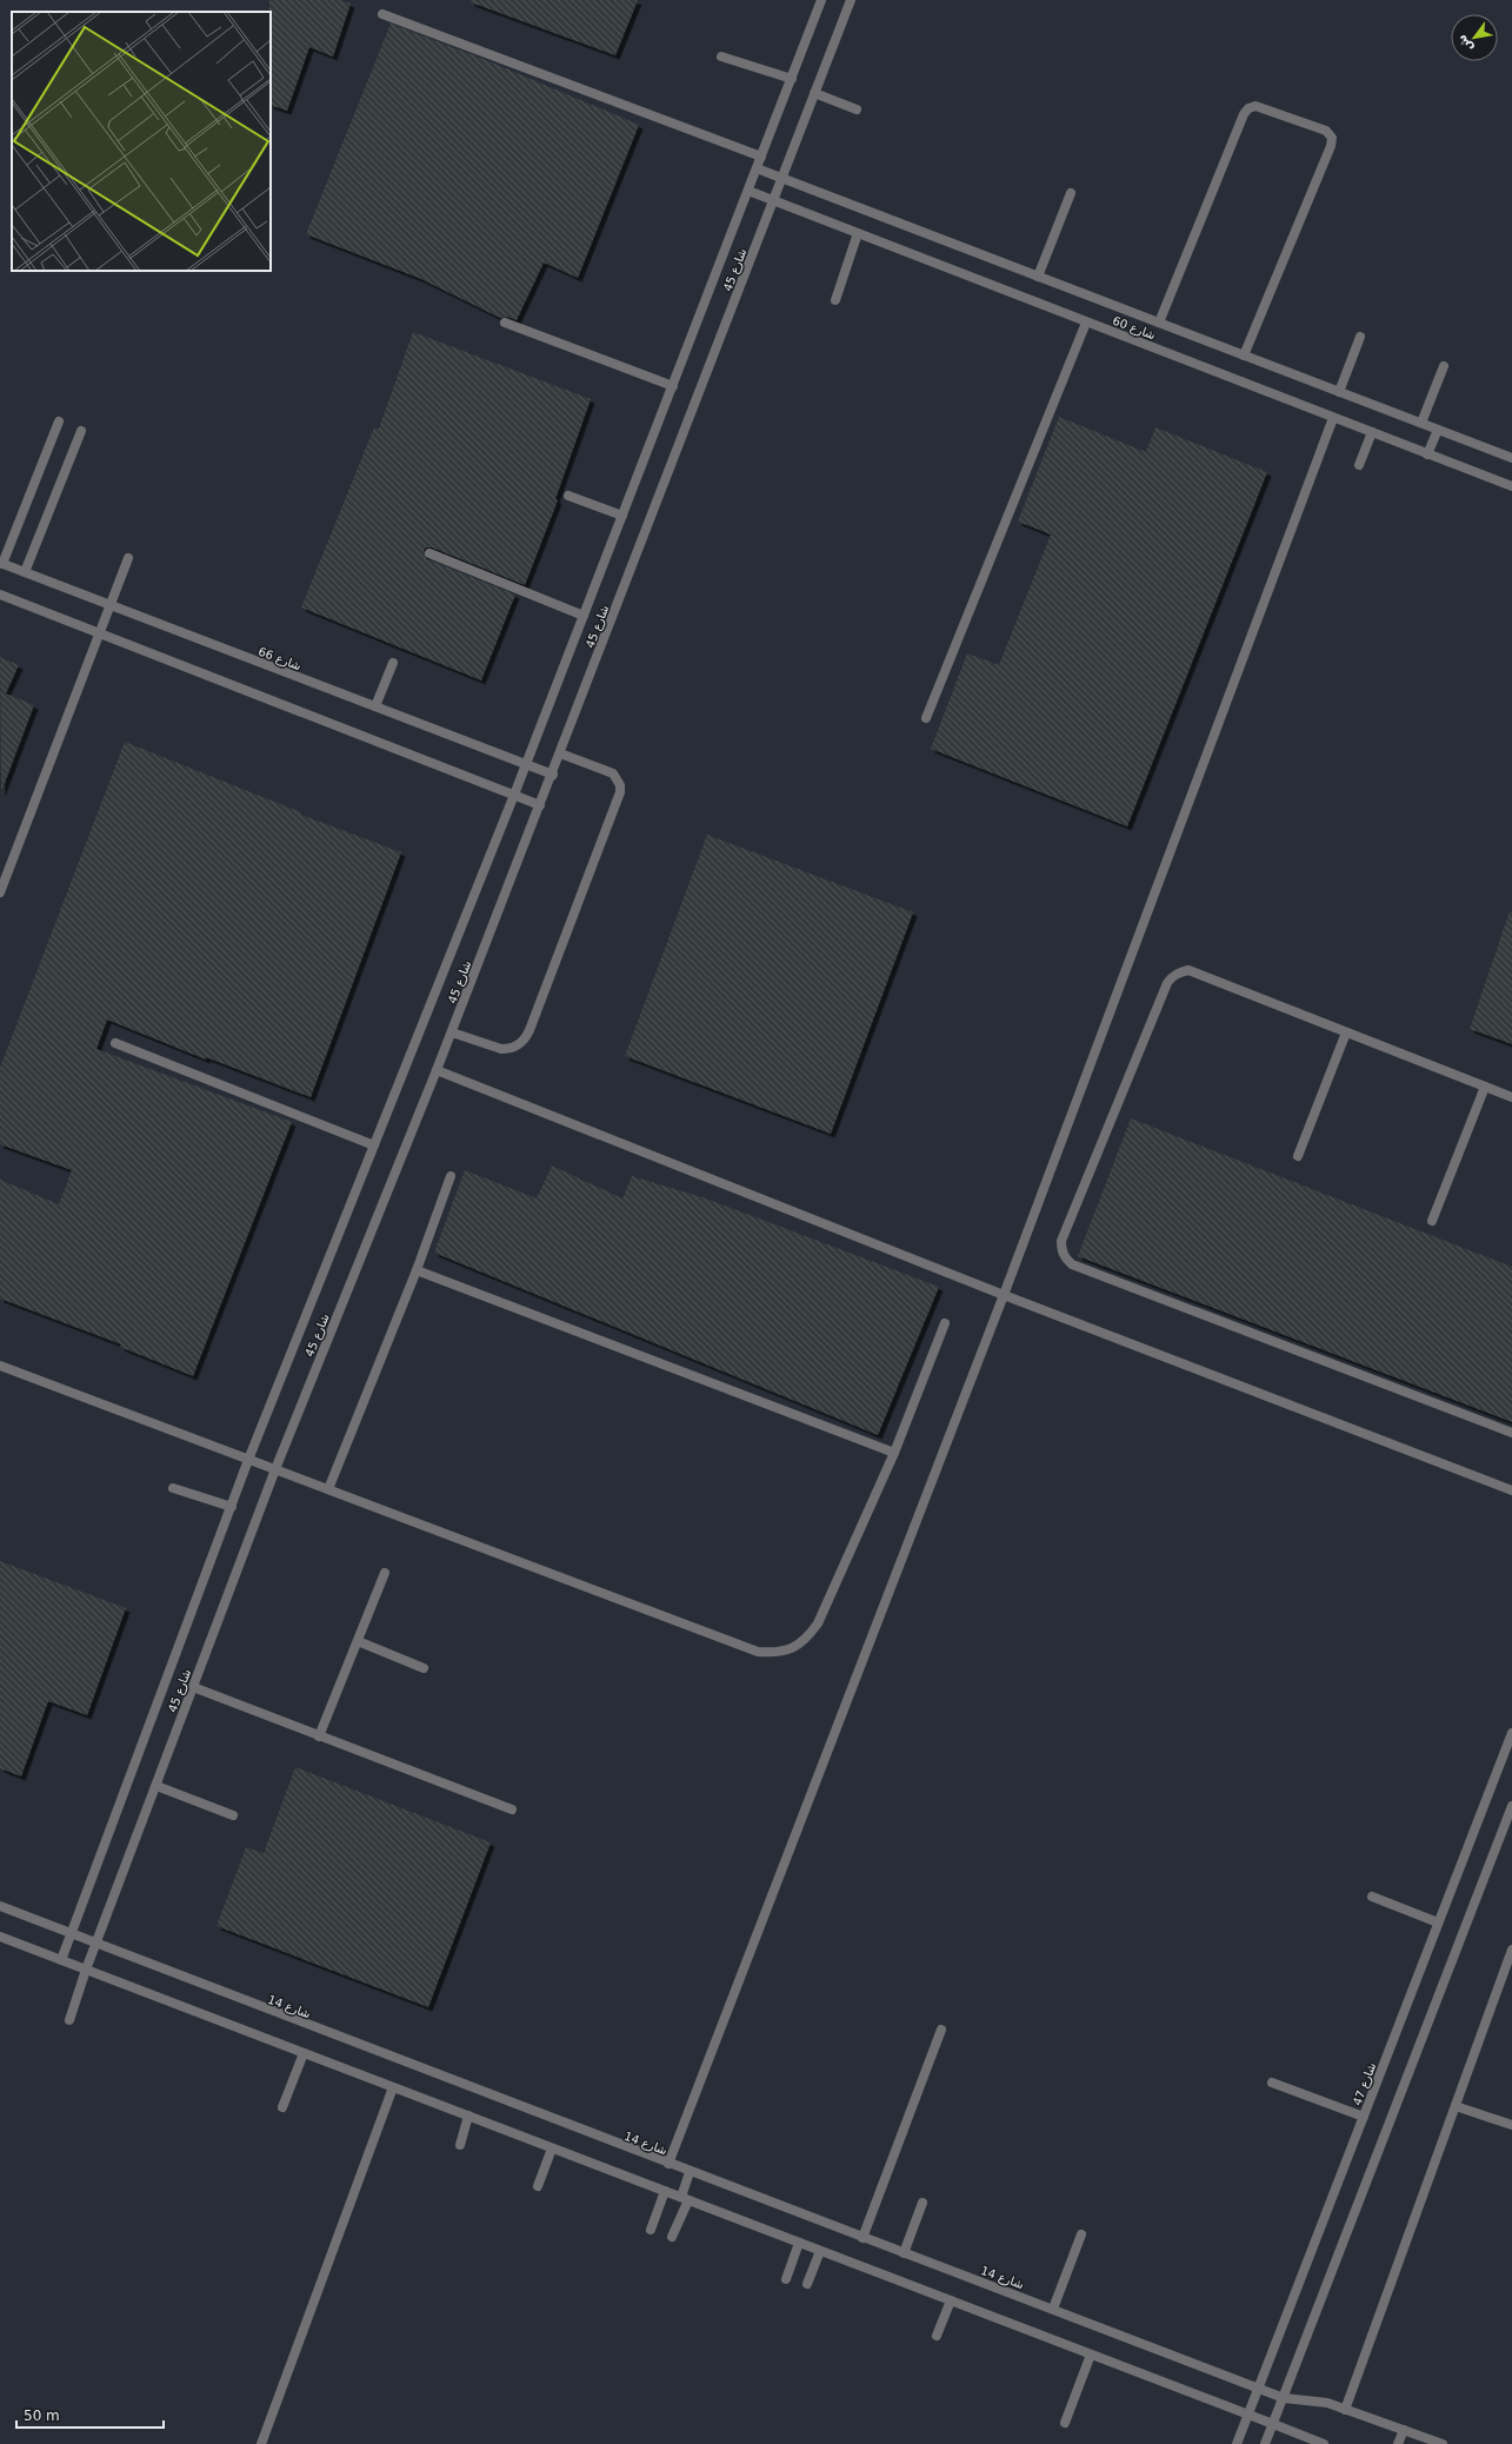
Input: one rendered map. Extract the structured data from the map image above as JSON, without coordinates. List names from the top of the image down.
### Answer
{
  "streets": {
    "street": [
      "شارع 45",
      "شارع 60",
      "شارع 66",
      "شارع 14",
      "شارع 47"
    ]
  },
  "crossings": [
    ["شارع 45", "شارع 60"],
    ["شارع 45", "شارع 66"],
    ["شارع 45", "شارع 14"],
    ["شارع 14", "شارع 47"]
  ],
  "scale_bar": "50 m",
  "north": "bottom left"
}
